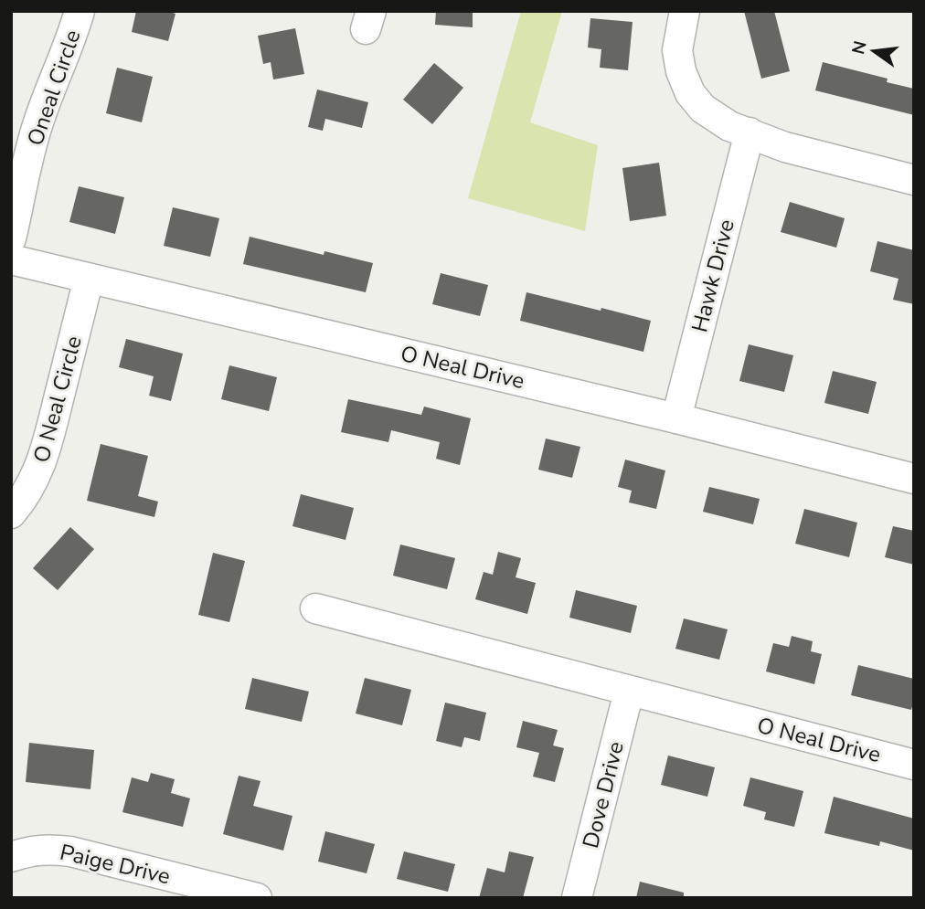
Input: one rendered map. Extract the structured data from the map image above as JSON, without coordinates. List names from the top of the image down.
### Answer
{
  "streets": {
    "street": [
      "Oneal Circle",
      "Hawk Drive",
      "O Neal Drive",
      "O Neal Circle",
      "Dove Drive",
      "Paige Drive"
    ]
  },
  "crossings": [
    ["Hawk Drive", "O Neal Drive"],
    ["O Neal Drive", "O Neal Circle"],
    ["O Neal Drive", "Dove Drive"]
  ],
  "north": "left"
}
